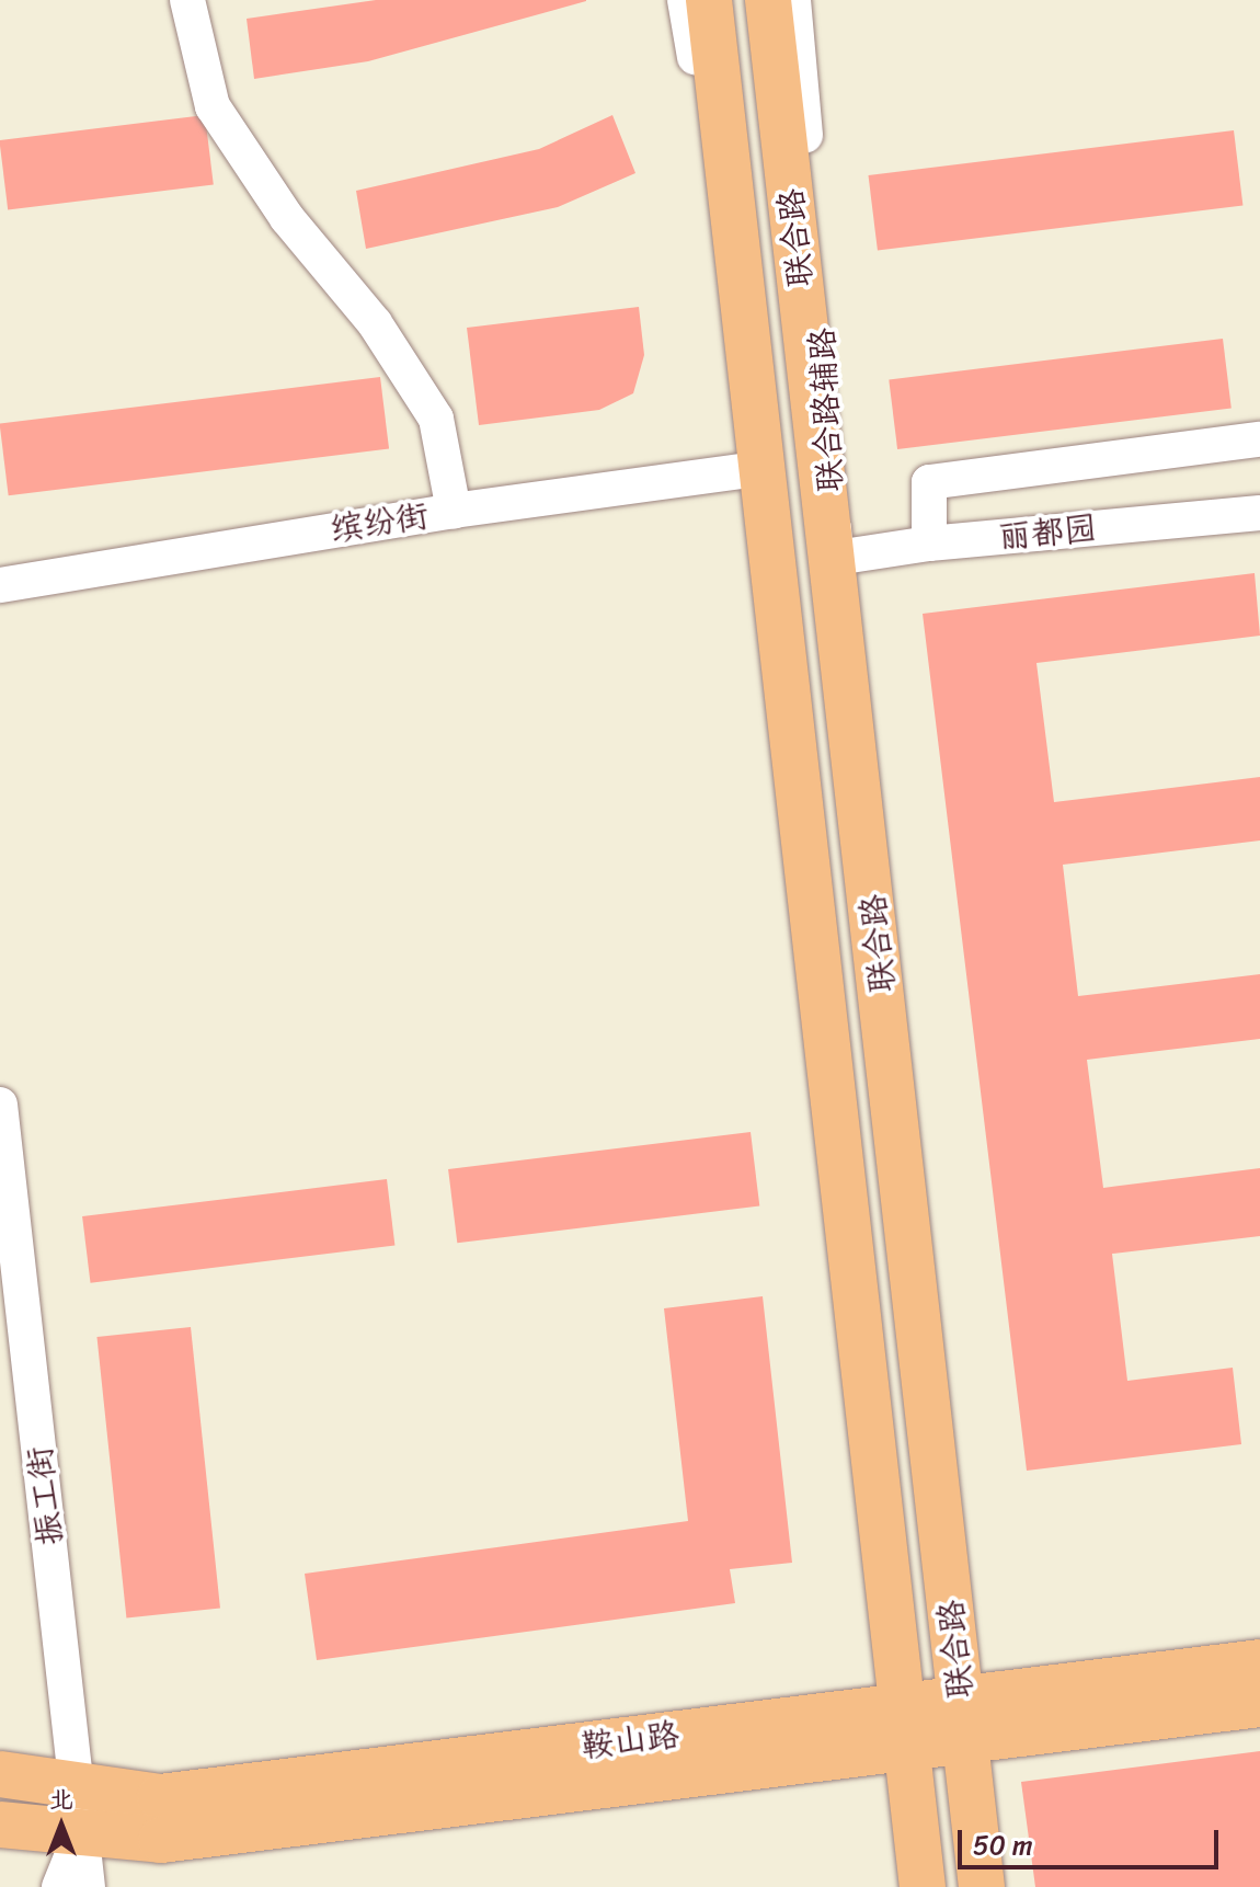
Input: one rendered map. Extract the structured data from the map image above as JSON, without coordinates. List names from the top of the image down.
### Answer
{
  "streets": {
    "main road": ["联合路", "鞍山路"],
    "street": [
      "联合路辅路",
      "缤纷街",
      "丽都园",
      "振工街"
    ]
  },
  "crossings": [
    ["联合路", "联合路辅路"],
    ["联合路", "缤纷街"],
    ["联合路", "丽都园"],
    ["联合路", "鞍山路"],
    ["联合路辅路", "丽都园"],
    ["振工街", "鞍山路"]
  ],
  "scale_bar": "50 m",
  "north": "top"
}
